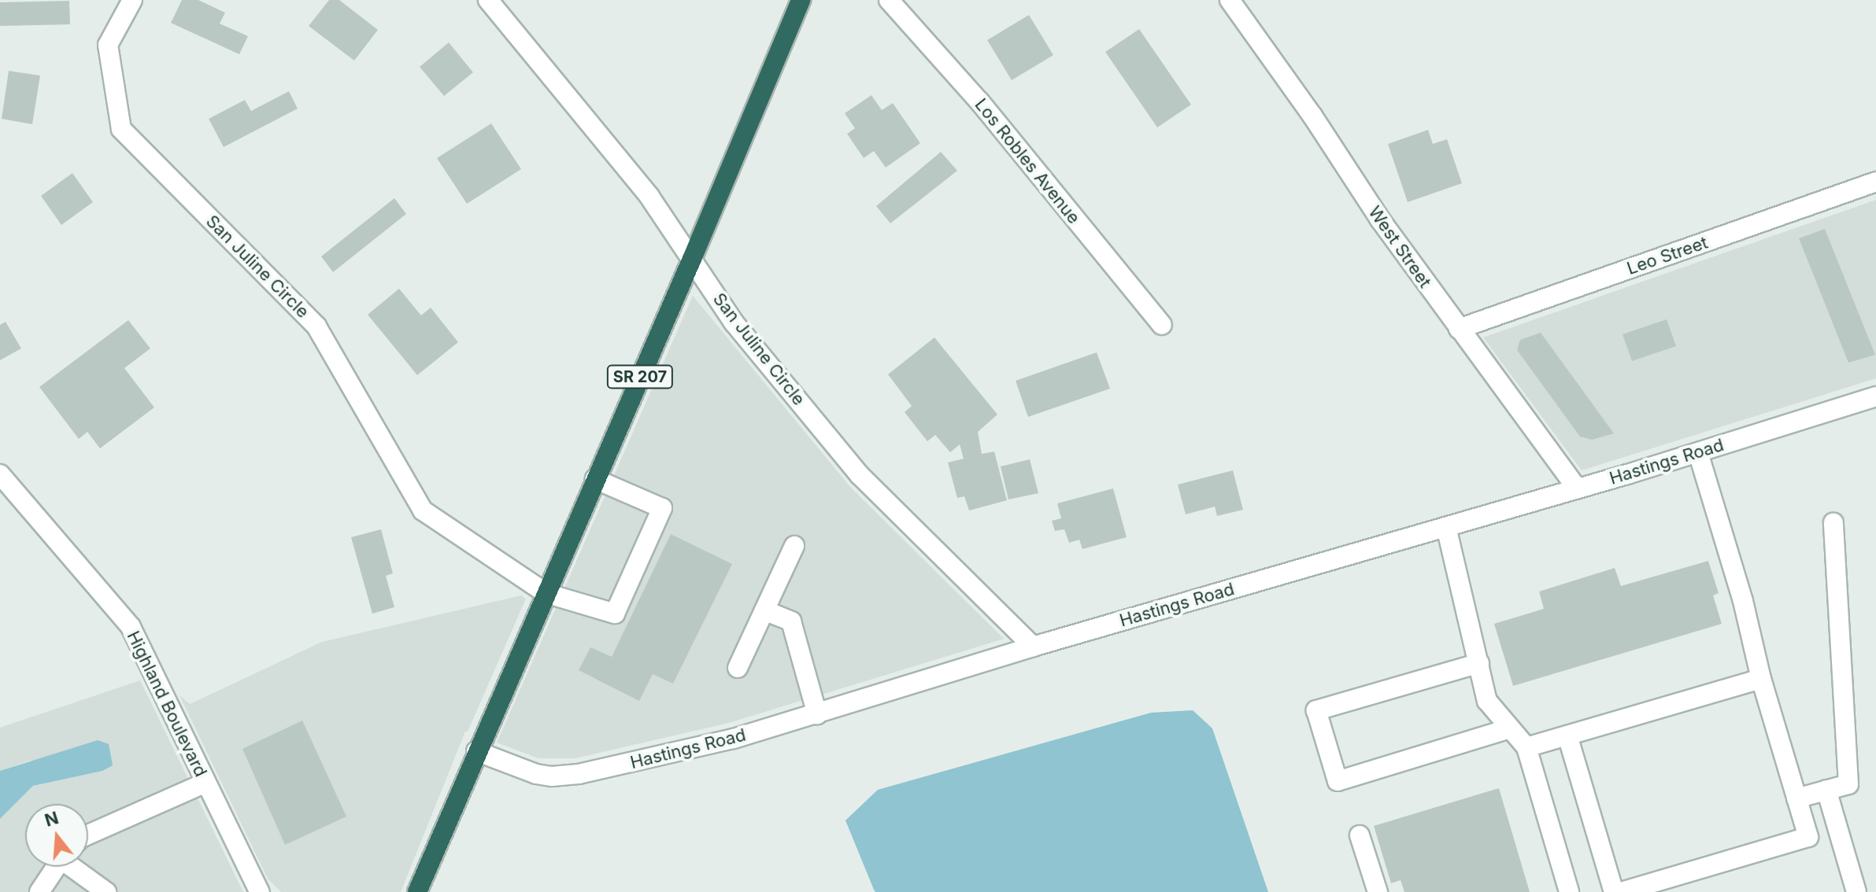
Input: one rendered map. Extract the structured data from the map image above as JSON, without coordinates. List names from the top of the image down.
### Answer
{
  "streets": {
    "highway": ["SR 207"],
    "street": [
      "Los Robles Avenue",
      "West Street",
      "Leo Street",
      "San Juline Circle",
      "Hastings Road",
      "Highland Boulevard"
    ]
  },
  "crossings": [
    ["West Street", "Leo Street"],
    ["West Street", "Hastings Road"],
    ["San Juline Circle", "SR 207"],
    ["San Juline Circle", "Hastings Road"],
    ["SR 207", "Hastings Road"]
  ],
  "north": "top"
}
